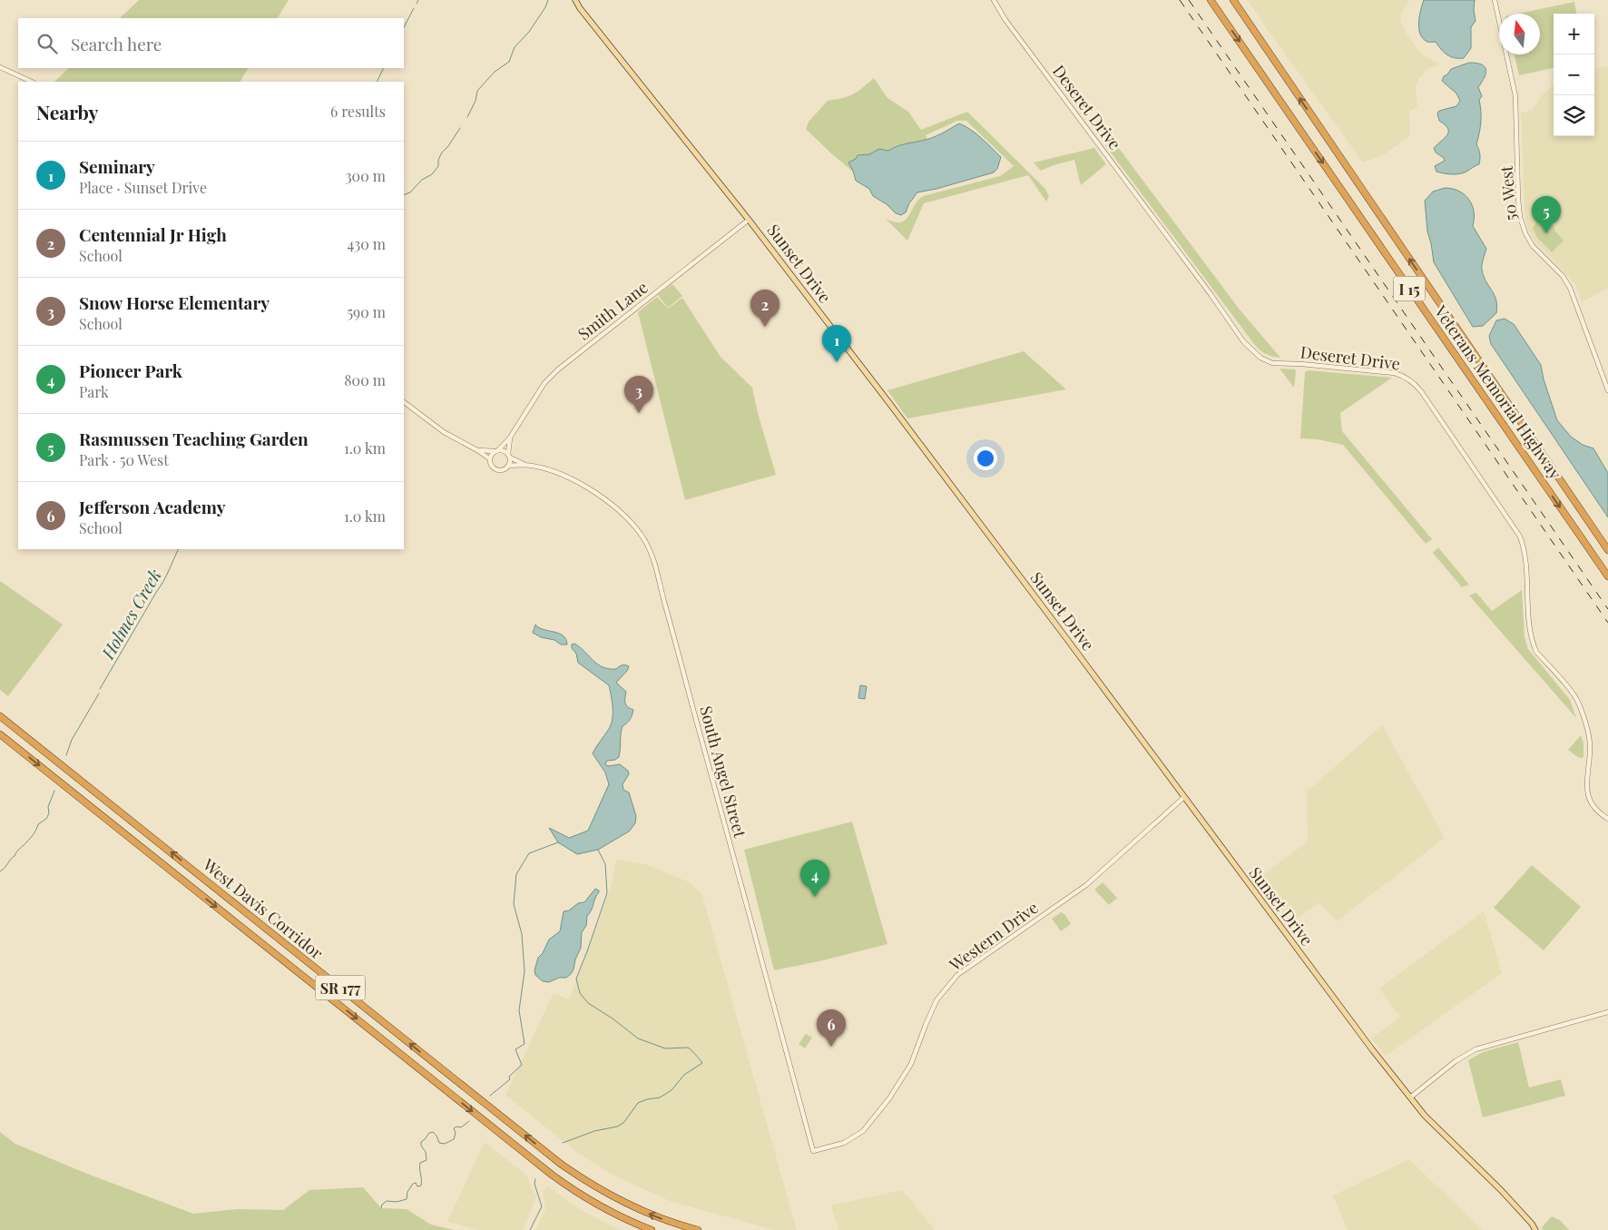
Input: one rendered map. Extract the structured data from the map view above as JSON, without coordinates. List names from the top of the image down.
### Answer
{
  "streets": {
    "highway": [
      "I 15",
      "Veterans Memorial Highway",
      "West Davis Corridor",
      "SR 177"
    ],
    "main road": ["Sunset Drive"],
    "street": [
      "Deseret Drive",
      "50 West",
      "Smith Lane",
      "South Angel Street",
      "Western Drive"
    ]
  },
  "crossings": [
    ["Sunset Drive", "Smith Lane"],
    ["Sunset Drive", "Western Drive"],
    ["Smith Lane", "South Angel Street"],
    ["South Angel Street", "Western Drive"]
  ],
  "water": ["Holmes Creek"],
  "north": "top",
  "page": {
    "map_buttons": ["+", "−"],
    "search": "Search here",
    "heading": ["Nearby", "6 results"],
    "list": [
      {
        "mark": "1",
        "name": "Seminary",
        "note": "Place · Sunset Drive",
        "value": "300 m"
      },
      {
        "mark": "2",
        "name": "Centennial Jr High",
        "note": "School",
        "value": "430 m"
      },
      {
        "mark": "3",
        "name": "Snow Horse Elementary",
        "note": "School",
        "value": "590 m"
      },
      {
        "mark": "4",
        "name": "Pioneer Park",
        "note": "Park",
        "value": "800 m"
      },
      {
        "mark": "5",
        "name": "Rasmussen Teaching Garden",
        "note": "Park · 50 West",
        "value": "1.0 km"
      },
      {
        "mark": "6",
        "name": "Jefferson Academy",
        "note": "School",
        "value": "1.0 km"
      }
    ],
    "pins": [
      "5",
      "2",
      "1",
      "3",
      "4",
      "6"
    ]
  }
}
